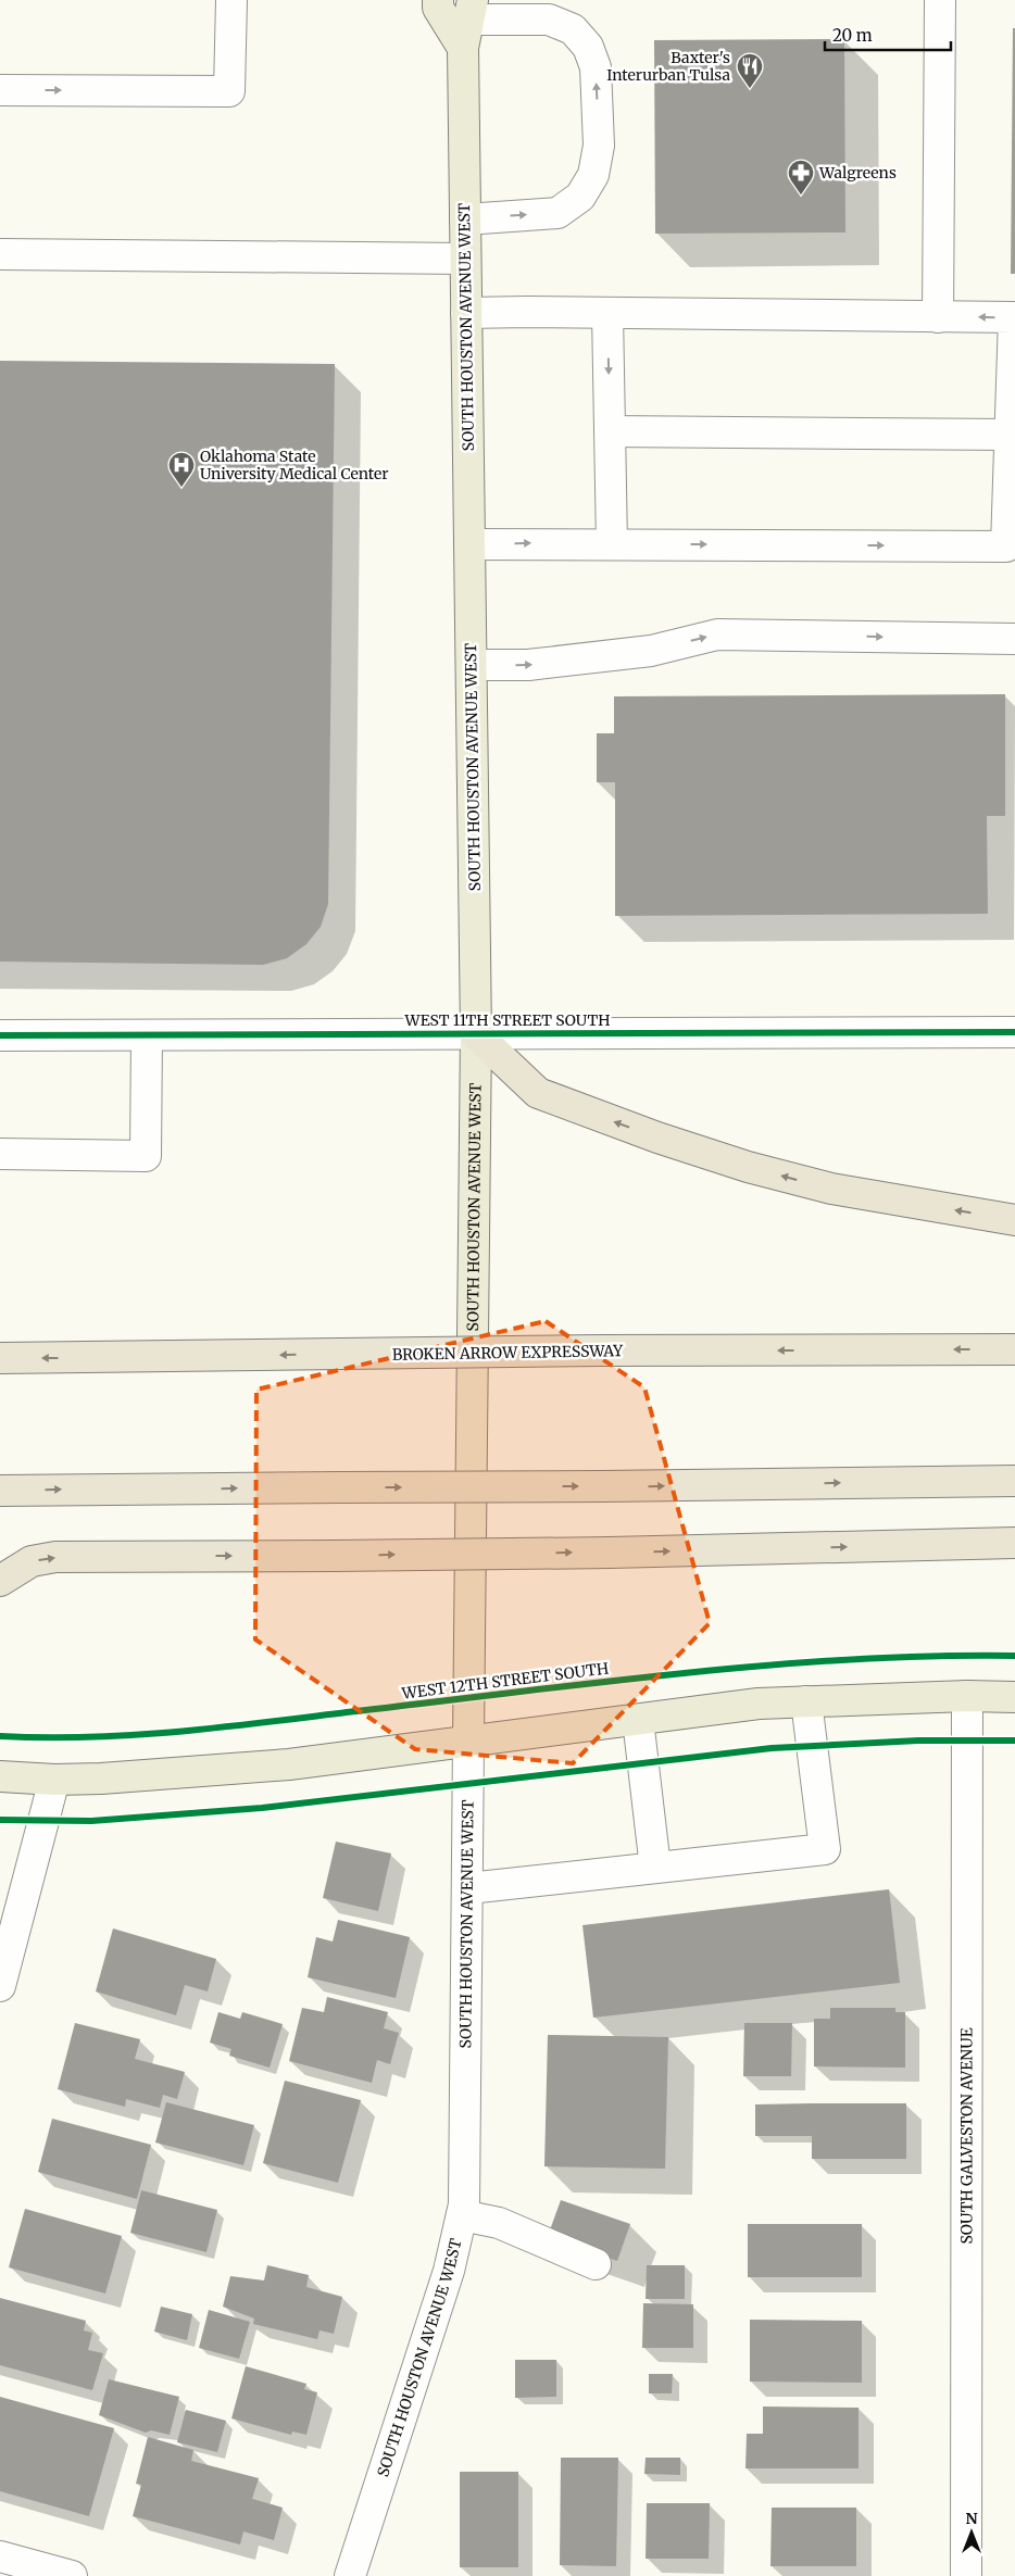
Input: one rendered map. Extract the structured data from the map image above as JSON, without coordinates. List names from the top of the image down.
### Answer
{
  "streets": {
    "highway": ["BROKEN ARROW EXPRESSWAY"],
    "main road": ["SOUTH HOUSTON AVENUE WEST"],
    "street": ["WEST 11TH STREET SOUTH", "SOUTH GALVESTON AVENUE"],
    "cycle path": ["WEST 12TH STREET SOUTH"]
  },
  "crossings": [
    ["SOUTH HOUSTON AVENUE WEST", "WEST 11TH STREET SOUTH"]
  ],
  "places": {
    "restaurant": ["Baxter's Interurban Tulsa"],
    "pharmacy": ["Walgreens"],
    "hospital": ["Oklahoma State University Medical Center"]
  },
  "scale_bar": "20 m",
  "north": "top"
}
